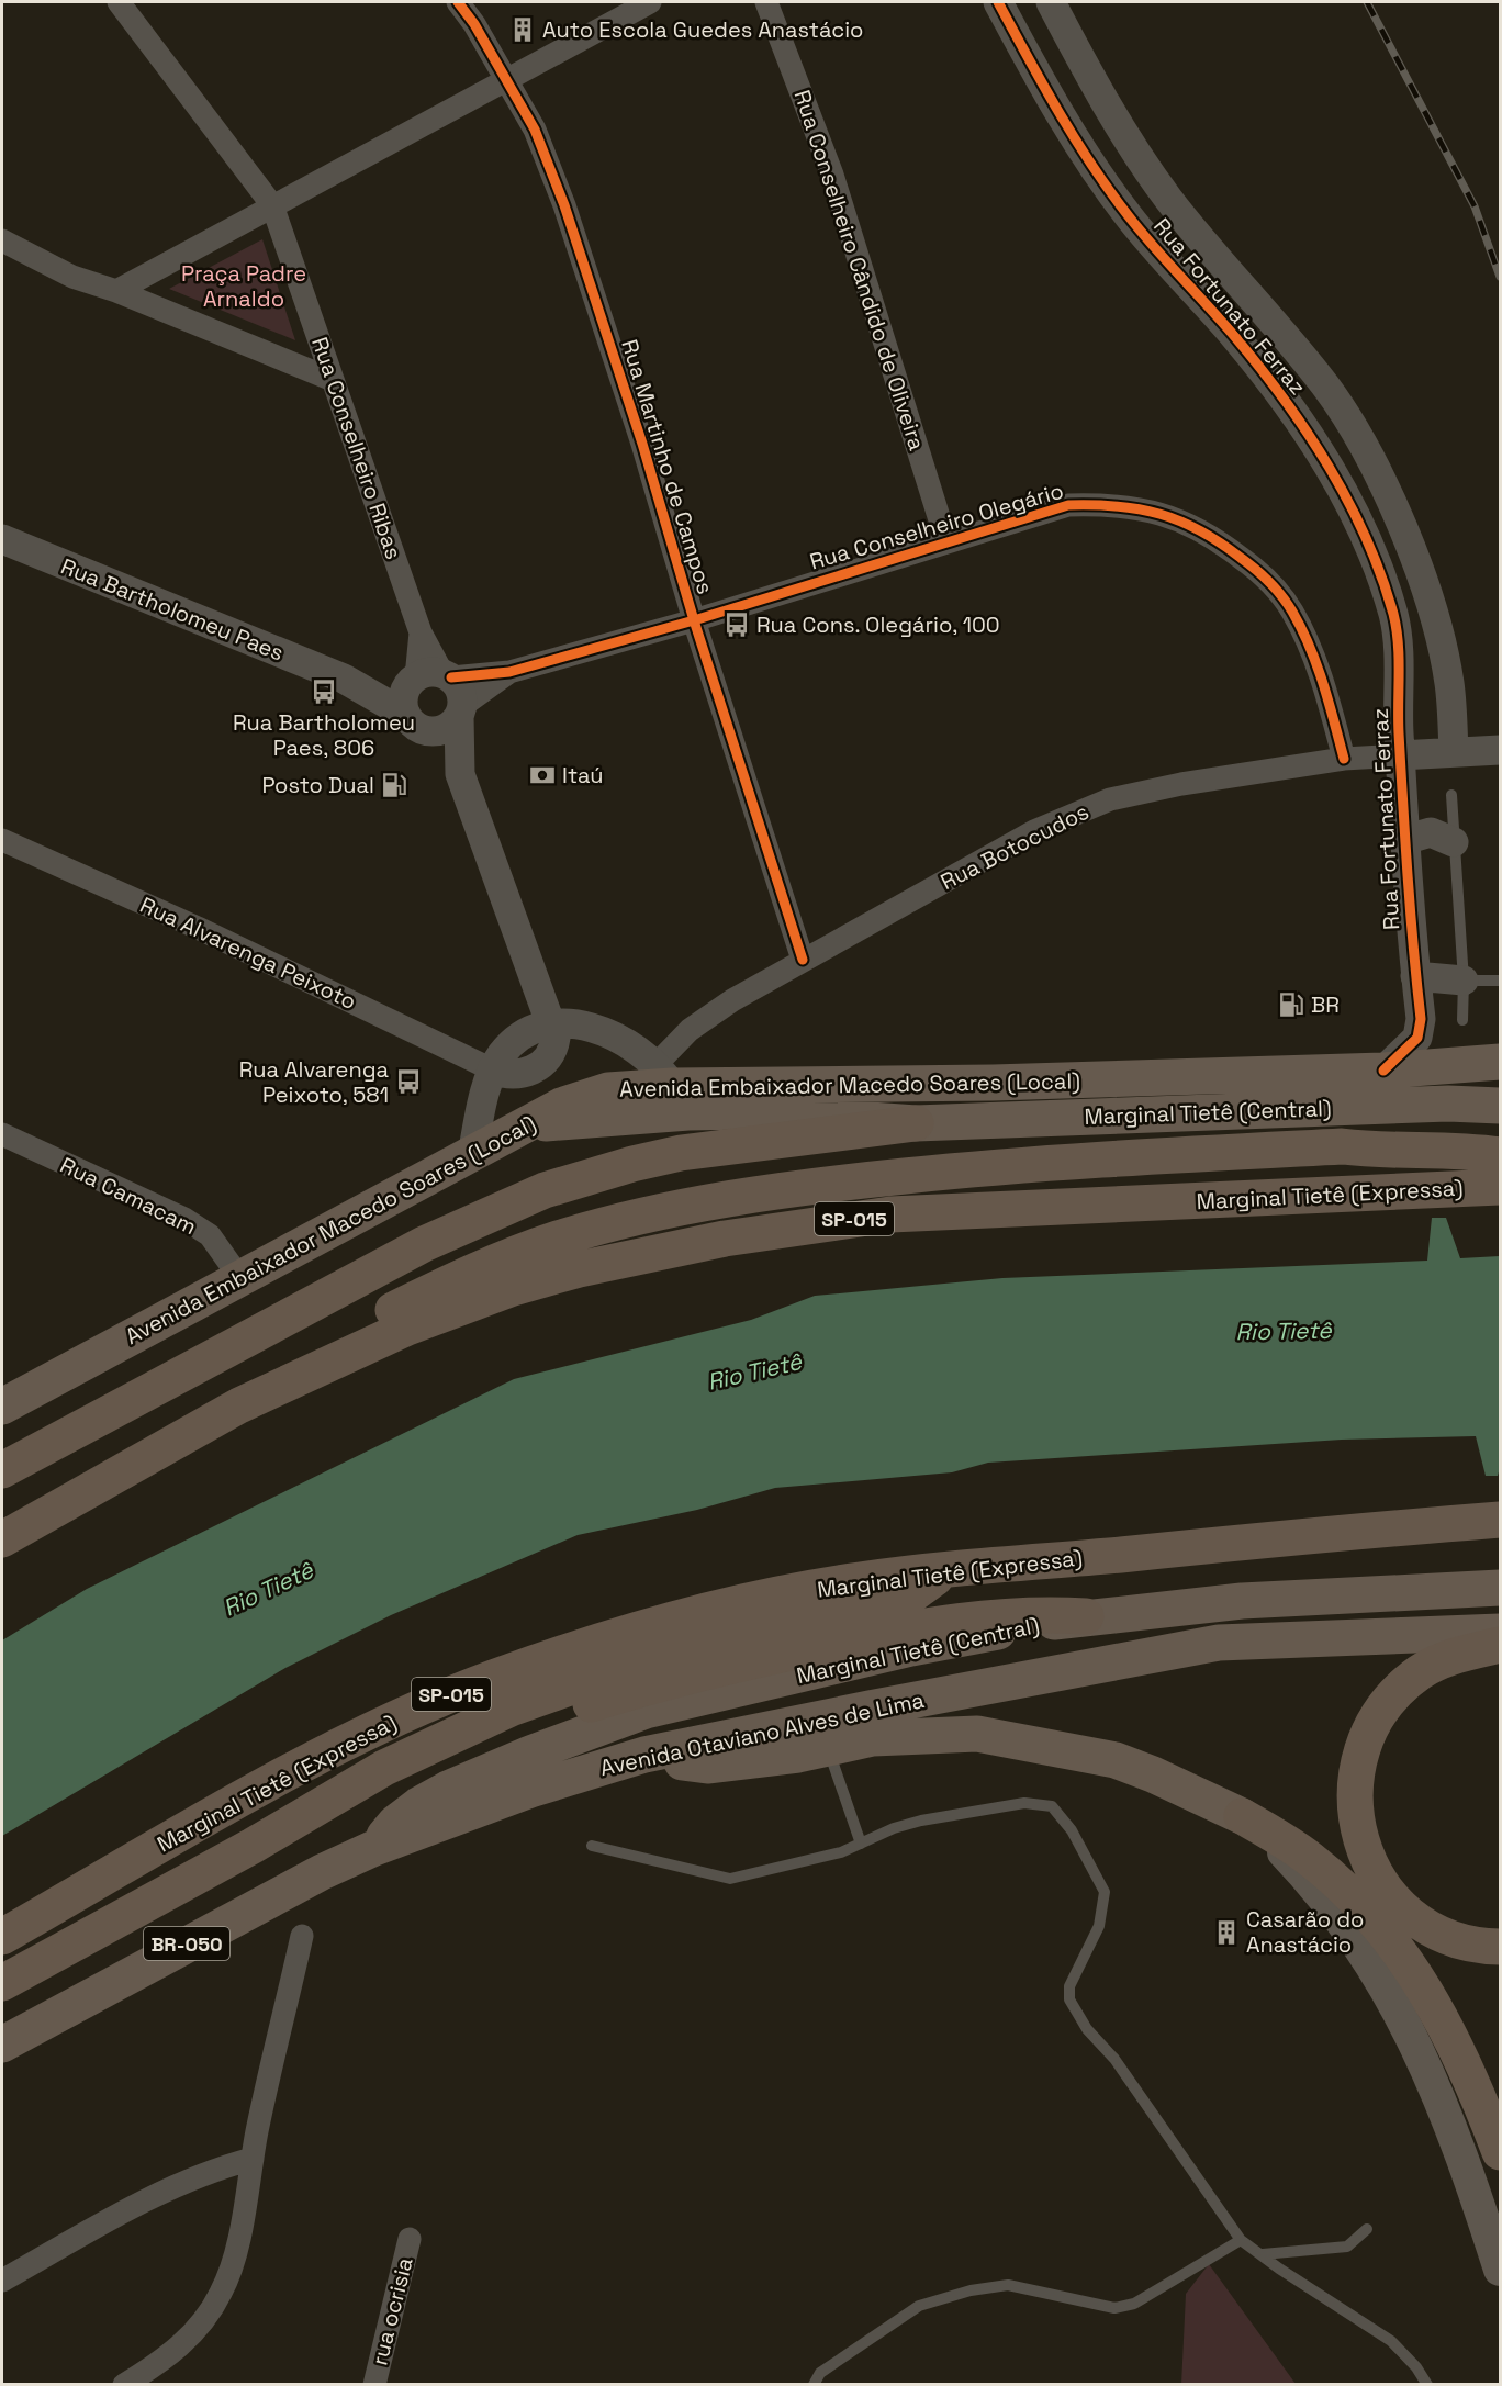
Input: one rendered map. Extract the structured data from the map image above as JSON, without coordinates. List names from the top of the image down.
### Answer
{
  "streets": {
    "highway": [
      "Avenida Embaixador Macedo Soares (Local)",
      "Marginal Tietê (Central)",
      "Marginal Tietê (Expressa)",
      "SP-015",
      "Avenida Otaviano Alves de Lima",
      "BR-050"
    ],
    "street": [
      "Rua Conselheiro Cândido de Oliveira",
      "Rua Fortunato Ferraz",
      "Rua Conselheiro Ribas",
      "Rua Martinho de Campos",
      "Rua Conselheiro Olegário",
      "Rua Bartholomeu Paes",
      "Rua Botocudos",
      "Rua Alvarenga Peixoto",
      "Rua Camacam",
      "rua ocrisia"
    ]
  },
  "crossings": [
    ["Rua Conselheiro Cândido de Oliveira", "Rua Conselheiro Olegário"],
    ["Rua Fortunato Ferraz", "Rua Botocudos"],
    ["Rua Fortunato Ferraz", "Avenida Embaixador Macedo Soares (Local)"],
    ["Rua Conselheiro Ribas", "Rua Conselheiro Olegário"],
    ["Rua Conselheiro Ribas", "Rua Bartholomeu Paes"],
    ["Rua Martinho de Campos", "Rua Conselheiro Olegário"],
    ["Rua Martinho de Campos", "Rua Botocudos"],
    ["Rua Conselheiro Olegário", "Rua Bartholomeu Paes"],
    ["Rua Conselheiro Olegário", "Rua Botocudos"],
    ["Rua Botocudos", "Avenida Embaixador Macedo Soares (Local)"],
    ["Avenida Embaixador Macedo Soares (Local)", "Marginal Tietê (Central)"],
    ["Avenida Embaixador Macedo Soares (Local)", "Rua Camacam"],
    ["Marginal Tietê (Central)", "Avenida Otaviano Alves de Lima"]
  ],
  "water": ["Rio Tietê"],
  "parks": ["Praça Padre Arnaldo"],
  "places": {
    "building": ["Auto Escola Guedes Anastácio", "Casarão do Anastácio"],
    "bus stop": ["Rua Cons. Olegário, 100", "Rua Bartholomeu Paes, 806", "Rua Alvarenga Peixoto, 581"],
    "bank": ["Itaú"],
    "fuel station": ["Posto Dual", "BR"]
  }
}
